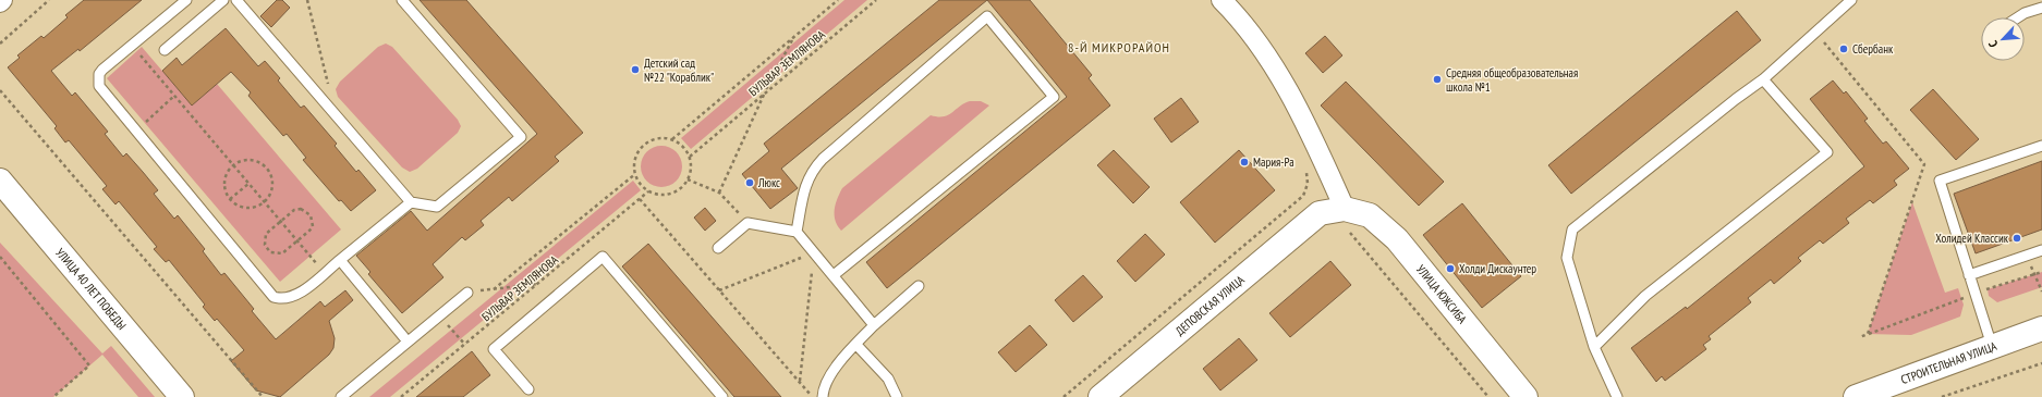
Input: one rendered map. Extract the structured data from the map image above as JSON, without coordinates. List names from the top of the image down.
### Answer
{
  "streets": {
    "street": [
      "УЛИЦА 40 ЛЕТ ПОБЕДЫ",
      "УЛИЦА ЮЖСИБА",
      "ДЕПОВСКАЯ УЛИЦА",
      "СТРОИТЕЛЬНАЯ УЛИЦА"
    ],
    "path": ["БУЛЬВАР ЗЕМЛЯНОВА"]
  },
  "crossings": [
    ["УЛИЦА ЮЖСИБА", "ДЕПОВСКАЯ УЛИЦА"]
  ],
  "districts": ["8-Й МИКРОРАЙОН"],
  "places": [
    "Сбербанк",
    "Детский сад №22 \"Кораблик\"",
    "Средняя общеобразовательная школа №1",
    "Мария-Ра",
    "Люкс",
    "Холидей Классик",
    "Холди Дискаунтер"
  ],
  "north": "bottom left"
}
